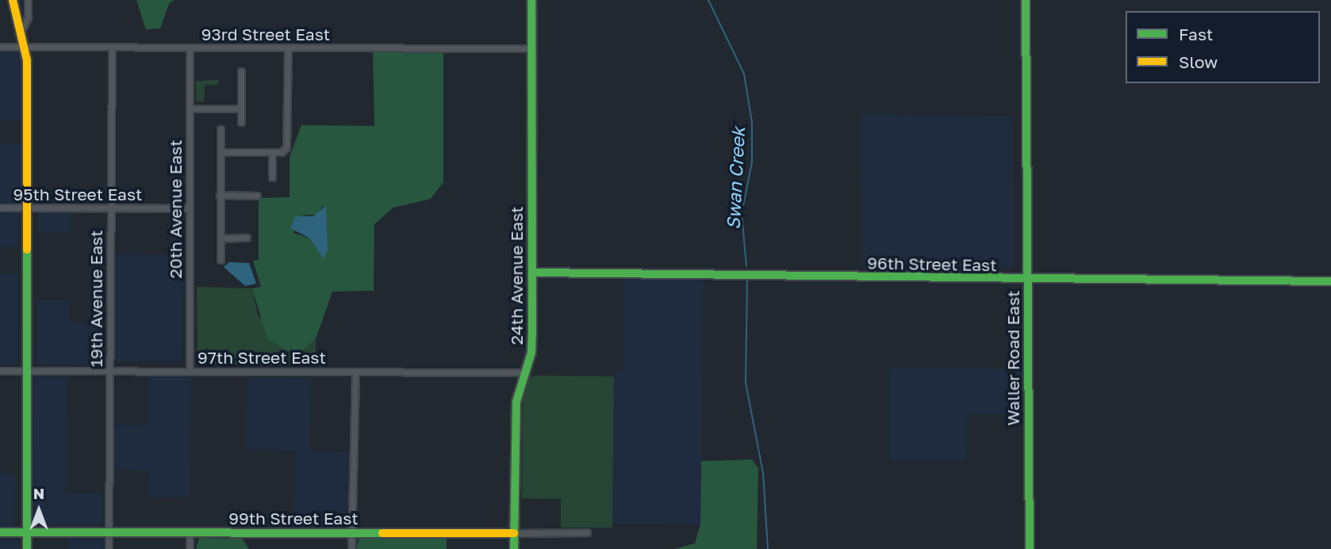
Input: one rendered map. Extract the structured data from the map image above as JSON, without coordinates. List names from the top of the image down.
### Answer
{
  "streets": {
    "street": [
      "93rd Street East",
      "95th Street East",
      "20th Avenue East",
      "96th Street East",
      "24th Avenue East",
      "19th Avenue East",
      "97th Street East",
      "Waller Road East",
      "99th Street East"
    ]
  },
  "crossings": [
    ["93rd Street East", "20th Avenue East"],
    ["93rd Street East", "24th Avenue East"],
    ["93rd Street East", "19th Avenue East"],
    ["95th Street East", "20th Avenue East"],
    ["95th Street East", "19th Avenue East"],
    ["20th Avenue East", "97th Street East"],
    ["96th Street East", "24th Avenue East"],
    ["96th Street East", "Waller Road East"],
    ["24th Avenue East", "97th Street East"],
    ["24th Avenue East", "99th Street East"],
    ["19th Avenue East", "97th Street East"],
    ["19th Avenue East", "99th Street East"]
  ],
  "water": ["Swan Creek"],
  "legend": ["Fast", "Slow"],
  "north": "top"
}
